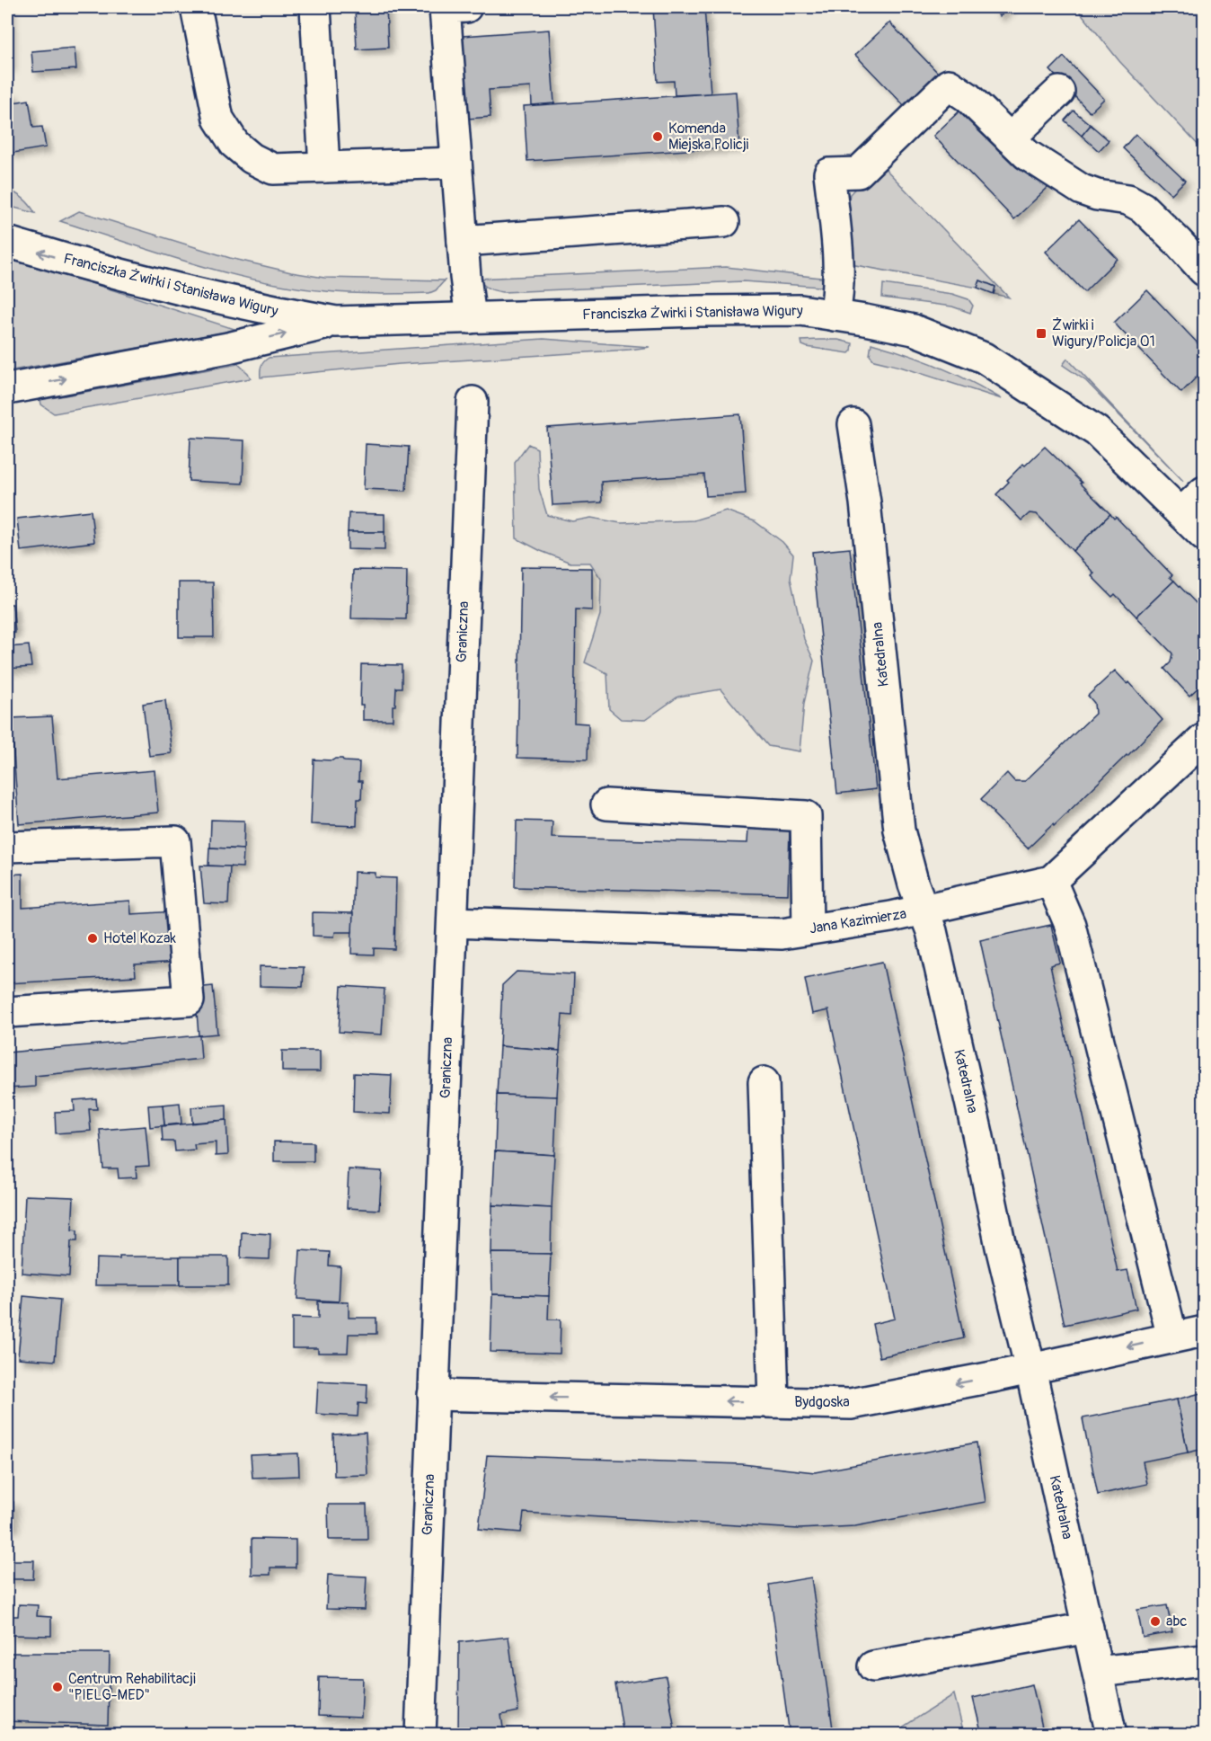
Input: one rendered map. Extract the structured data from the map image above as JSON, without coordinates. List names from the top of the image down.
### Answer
{
  "streets": {
    "street": [
      "Franciszka Żwirki i Stanisława Wigury",
      "Graniczna",
      "Katedralna",
      "Jana Kazimierza",
      "Bydgoska"
    ]
  },
  "crossings": [
    ["Graniczna", "Jana Kazimierza"],
    ["Graniczna", "Bydgoska"],
    ["Katedralna", "Jana Kazimierza"],
    ["Katedralna", "Bydgoska"]
  ],
  "one_way": ["Bydgoska"],
  "places": {
    "other": [
      "Komenda Miejska Policji",
      "Hotel Kozak",
      "abc",
      "Centrum Rehabilitacji \"PIELG-MED\""
    ],
    "transit": ["Żwirki i Wigury/Policja 01"]
  }
}
